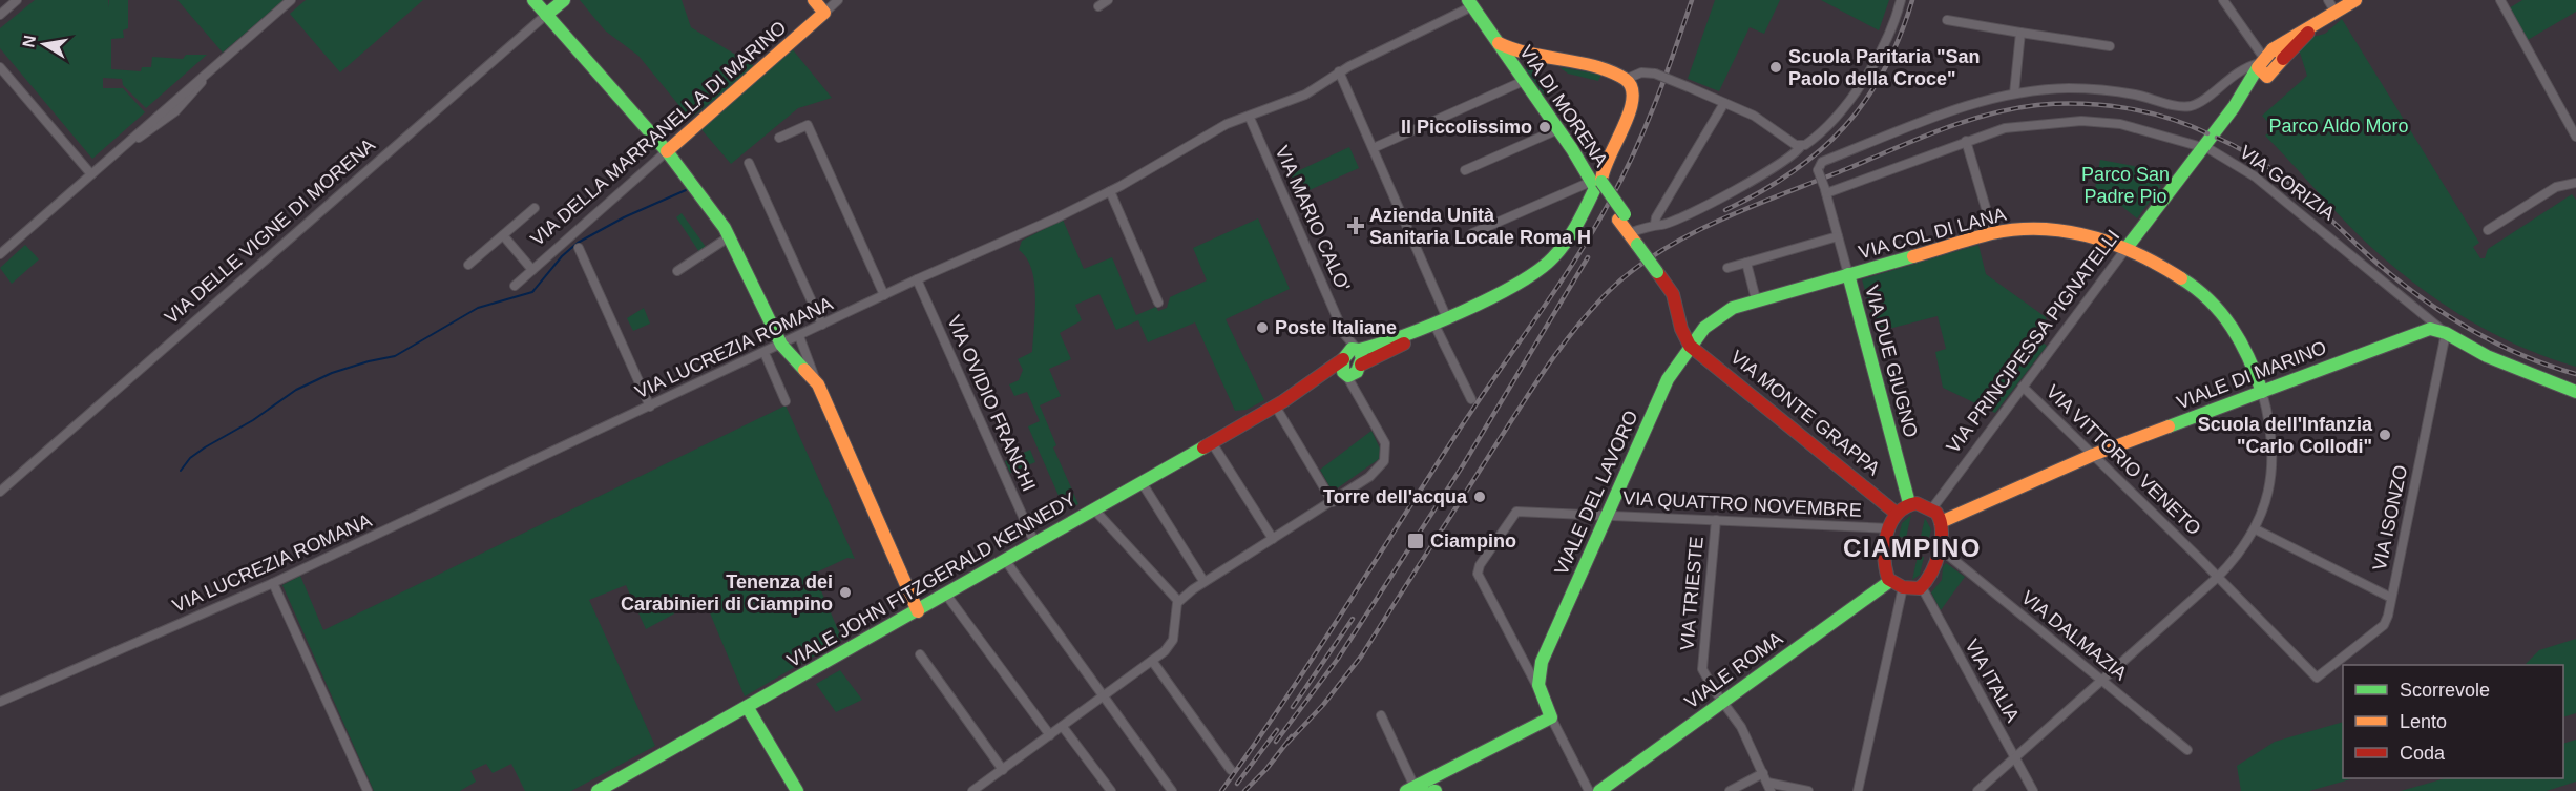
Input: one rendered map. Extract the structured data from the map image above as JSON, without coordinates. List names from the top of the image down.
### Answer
{
  "streets": {
    "street": [
      "VIA DI MORENA",
      "VIA DELLA MARRANELLA DI MARINO",
      "VIA GORIZIA",
      "VIA MARIO CALO'",
      "VIA DELLE VIGNE DI MORENA",
      "VIA COL DI LANA",
      "VIA PRINCIPESSA PIGNATELLI",
      "VIA LUCREZIA ROMANA",
      "VIA DUE GIUGNO",
      "VIALE DI MARINO",
      "VIA OVIDIO FRANCHI",
      "VIA MONTE GRAPPA",
      "VIA VITTORIO VENETO",
      "VIALE DEL LAVORO",
      "VIA QUATTRO NOVEMBRE",
      "VIA ISONZO",
      "VIALE JOHN FITZGERALD KENNEDY",
      "VIA TRIESTE",
      "VIA DALMAZIA",
      "VIALE ROMA",
      "VIA ITALIA"
    ]
  },
  "crossings": [
    ["VIA DI MORENA", "VIA LUCREZIA ROMANA"],
    ["VIA DI MORENA", "VIA MONTE GRAPPA"],
    ["VIA DI MORENA", "VIALE DEL LAVORO"],
    ["VIA DI MORENA", "VIALE JOHN FITZGERALD KENNEDY"],
    ["VIA GORIZIA", "VIA PRINCIPESSA PIGNATELLI"],
    ["VIA GORIZIA", "VIA DUE GIUGNO"],
    ["VIA GORIZIA", "VIALE DI MARINO"],
    ["VIA GORIZIA", "VIA ISONZO"],
    ["VIA MARIO CALO'", "VIA LUCREZIA ROMANA"],
    ["VIA MARIO CALO'", "VIALE JOHN FITZGERALD KENNEDY"],
    ["VIA COL DI LANA", "VIA PRINCIPESSA PIGNATELLI"],
    ["VIA COL DI LANA", "VIA DUE GIUGNO"],
    ["VIA COL DI LANA", "VIALE DI MARINO"],
    ["VIA COL DI LANA", "VIA VITTORIO VENETO"],
    ["VIA COL DI LANA", "VIALE DEL LAVORO"],
    ["VIA COL DI LANA", "VIA DALMAZIA"],
    ["VIA COL DI LANA", "VIA ITALIA"],
    ["VIA PRINCIPESSA PIGNATELLI", "VIA DUE GIUGNO"],
    ["VIA PRINCIPESSA PIGNATELLI", "VIALE DI MARINO"],
    ["VIA PRINCIPESSA PIGNATELLI", "VIA MONTE GRAPPA"],
    ["VIA PRINCIPESSA PIGNATELLI", "VIA VITTORIO VENETO"],
    ["VIA PRINCIPESSA PIGNATELLI", "VIA QUATTRO NOVEMBRE"],
    ["VIA PRINCIPESSA PIGNATELLI", "VIA DALMAZIA"],
    ["VIA PRINCIPESSA PIGNATELLI", "VIALE ROMA"],
    ["VIA PRINCIPESSA PIGNATELLI", "VIA ITALIA"],
    ["VIA LUCREZIA ROMANA", "VIA OVIDIO FRANCHI"],
    ["VIA DUE GIUGNO", "VIALE DI MARINO"],
    ["VIA DUE GIUGNO", "VIA MONTE GRAPPA"],
    ["VIA DUE GIUGNO", "VIA QUATTRO NOVEMBRE"],
    ["VIA DUE GIUGNO", "VIA DALMAZIA"],
    ["VIA DUE GIUGNO", "VIALE ROMA"],
    ["VIA DUE GIUGNO", "VIA ITALIA"],
    ["VIALE DI MARINO", "VIA MONTE GRAPPA"],
    ["VIALE DI MARINO", "VIA VITTORIO VENETO"],
    ["VIALE DI MARINO", "VIA QUATTRO NOVEMBRE"],
    ["VIALE DI MARINO", "VIA ISONZO"],
    ["VIALE DI MARINO", "VIA DALMAZIA"],
    ["VIALE DI MARINO", "VIALE ROMA"],
    ["VIALE DI MARINO", "VIA ITALIA"],
    ["VIA OVIDIO FRANCHI", "VIALE JOHN FITZGERALD KENNEDY"],
    ["VIA MONTE GRAPPA", "VIALE DEL LAVORO"],
    ["VIA MONTE GRAPPA", "VIA QUATTRO NOVEMBRE"],
    ["VIA MONTE GRAPPA", "VIA DALMAZIA"],
    ["VIA MONTE GRAPPA", "VIALE ROMA"],
    ["VIA MONTE GRAPPA", "VIA ITALIA"],
    ["VIA VITTORIO VENETO", "VIA ISONZO"],
    ["VIALE DEL LAVORO", "VIA QUATTRO NOVEMBRE"],
    ["VIA QUATTRO NOVEMBRE", "VIA TRIESTE"],
    ["VIA QUATTRO NOVEMBRE", "VIA DALMAZIA"],
    ["VIA QUATTRO NOVEMBRE", "VIALE ROMA"],
    ["VIA QUATTRO NOVEMBRE", "VIA ITALIA"],
    ["VIA TRIESTE", "VIALE ROMA"],
    ["VIA DALMAZIA", "VIALE ROMA"],
    ["VIA DALMAZIA", "VIA ITALIA"],
    ["VIALE ROMA", "VIA ITALIA"]
  ],
  "districts": ["CIAMPINO"],
  "parks": ["Parco Aldo Moro", "Parco San Padre Pio"],
  "places": {
    "other": [
      "Scuola Paritaria \"San Paolo della Croce\"",
      "Il Piccolissimo",
      "Poste Italiane",
      "Scuola dell'Infanzia \"Carlo Collodi\"",
      "Torre dell'acqua",
      "Tenenza dei Carabinieri di Ciampino"
    ],
    "health": ["Azienda Unità Sanitaria Locale Roma H"],
    "transit": ["Ciampino"]
  },
  "legend": ["Scorrevole", "Lento", "Coda"],
  "north": "left"
}
